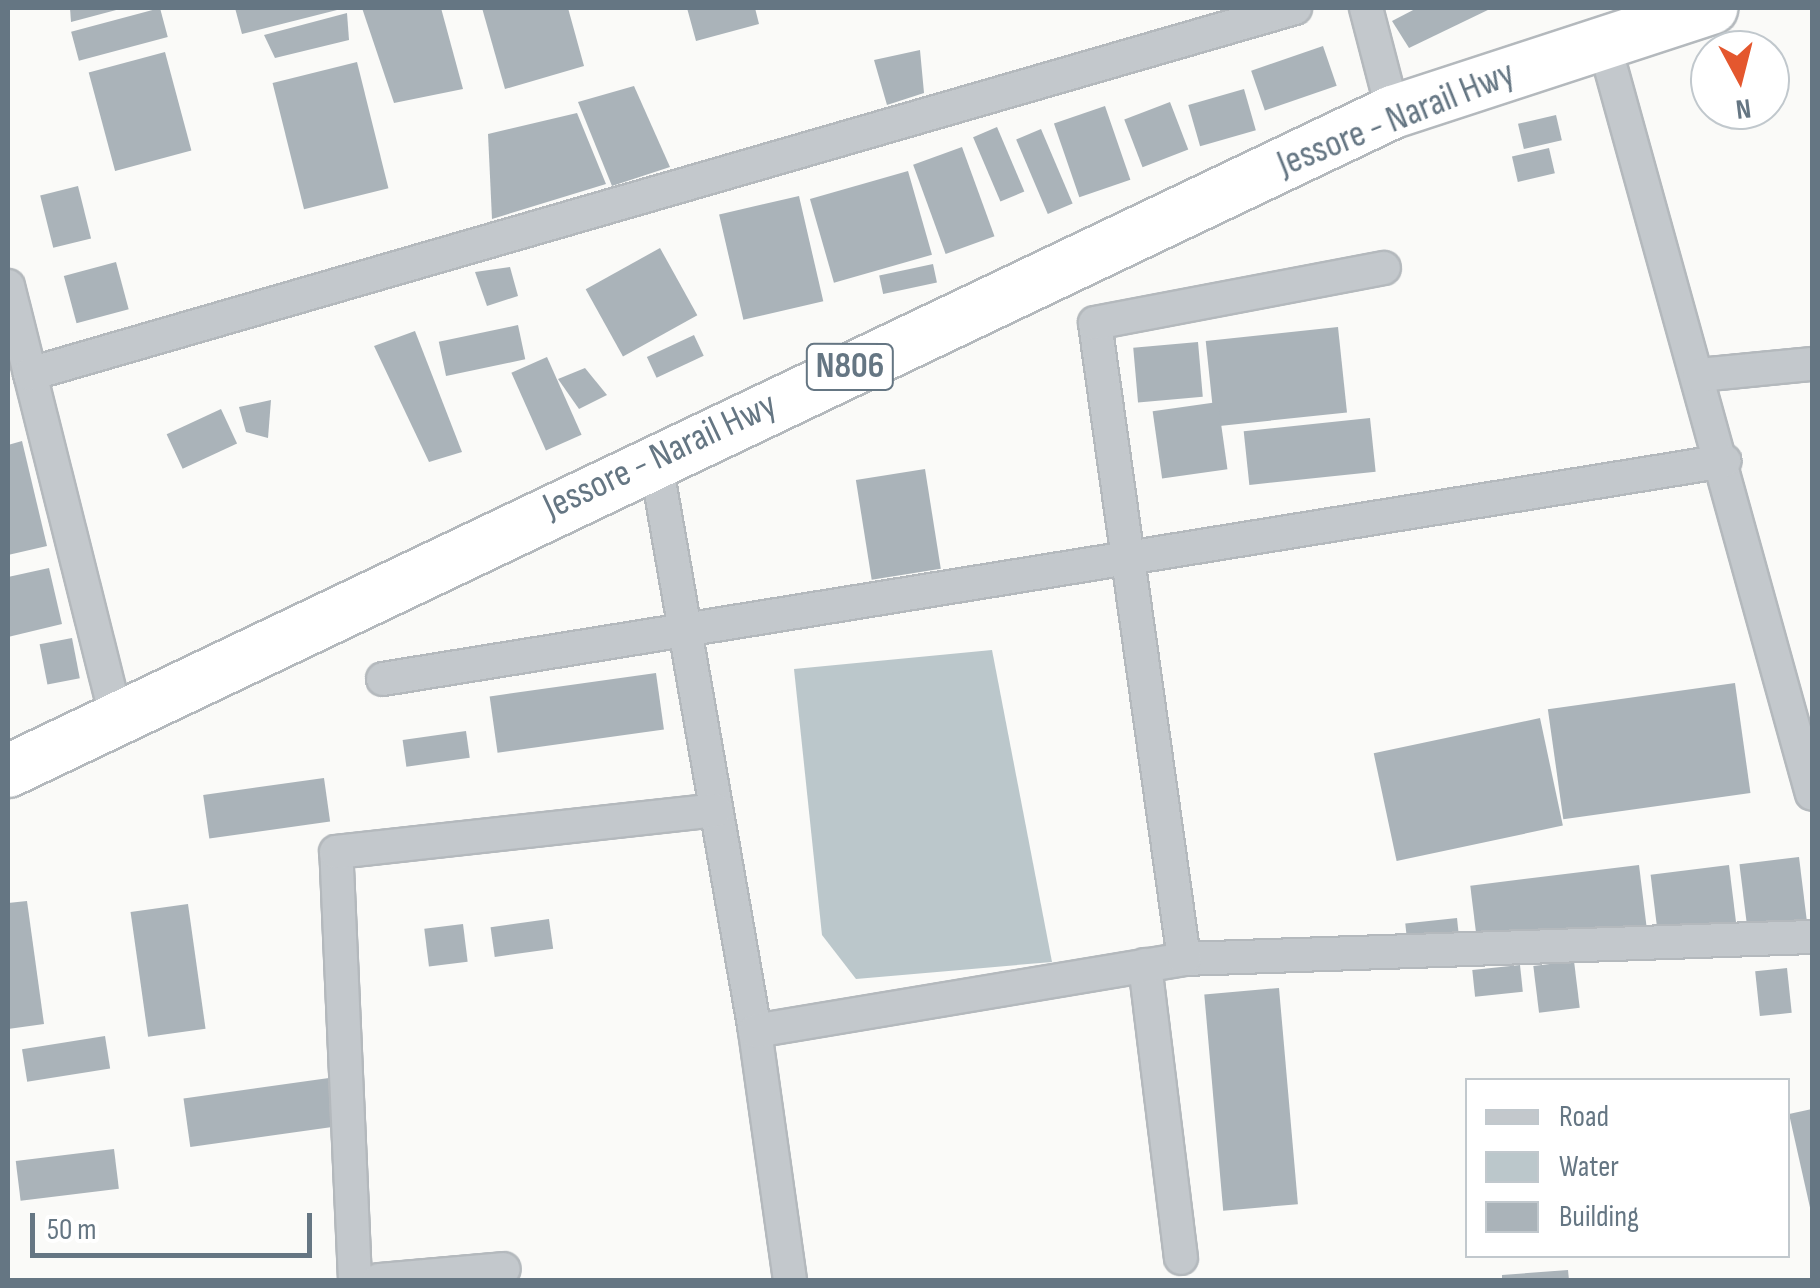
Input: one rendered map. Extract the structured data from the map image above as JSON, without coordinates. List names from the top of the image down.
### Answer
{
  "streets": {
    "highway": ["Jessore - Narail Hwy", "N806"]
  },
  "legend": ["Road", "Water", "Building"],
  "scale_bar": "50 m",
  "north": "bottom"
}
